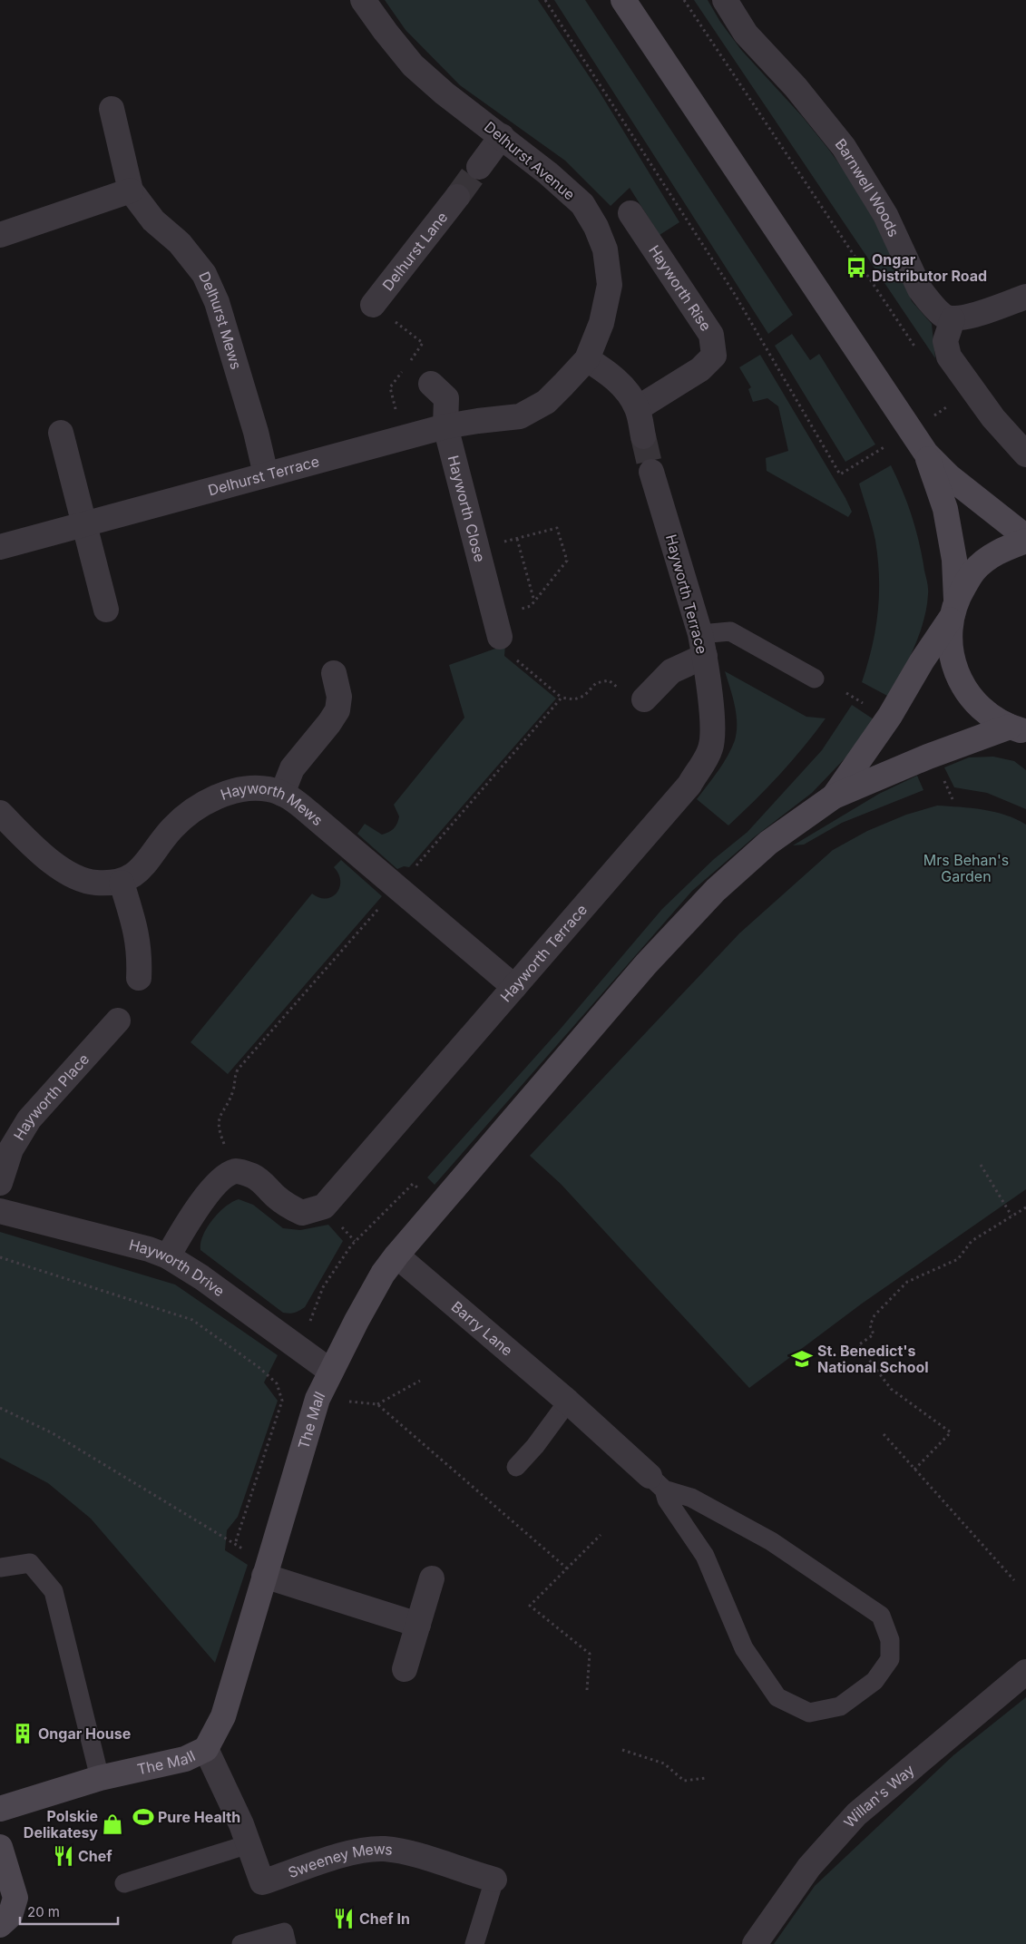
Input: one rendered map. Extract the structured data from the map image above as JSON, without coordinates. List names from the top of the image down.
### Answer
{
  "streets": {
    "street": [
      "Delhurst Avenue",
      "Barnwell Woods",
      "Delhurst Lane",
      "Hayworth Rise",
      "Delhurst Mews",
      "Delhurst Terrace",
      "Hayworth Close",
      "Hayworth Terrace",
      "Hayworth Mews",
      "Hayworth Place",
      "Hayworth Drive",
      "Barry Lane",
      "The Mall",
      "Willan's Way",
      "Sweeney Mews"
    ]
  },
  "crossings": [
    ["Delhurst Avenue", "Delhurst Terrace"],
    ["Delhurst Avenue", "Hayworth Close"],
    ["Delhurst Mews", "Delhurst Terrace"],
    ["Delhurst Terrace", "Hayworth Close"],
    ["Hayworth Terrace", "Hayworth Mews"],
    ["Hayworth Drive", "The Mall"],
    ["Barry Lane", "The Mall"],
    ["The Mall", "Sweeney Mews"]
  ],
  "parks": ["Mrs Behan's Garden"],
  "places": {
    "bus stop": ["Ongar Distributor Road"],
    "school or university": ["St. Benedict's National School"],
    "building": ["Ongar House"],
    "sports": ["Pure Health"],
    "shop": ["Polskie Delikatesy"],
    "restaurant": ["Chef", "Chef In"]
  },
  "scale_bar": "20 m"
}
